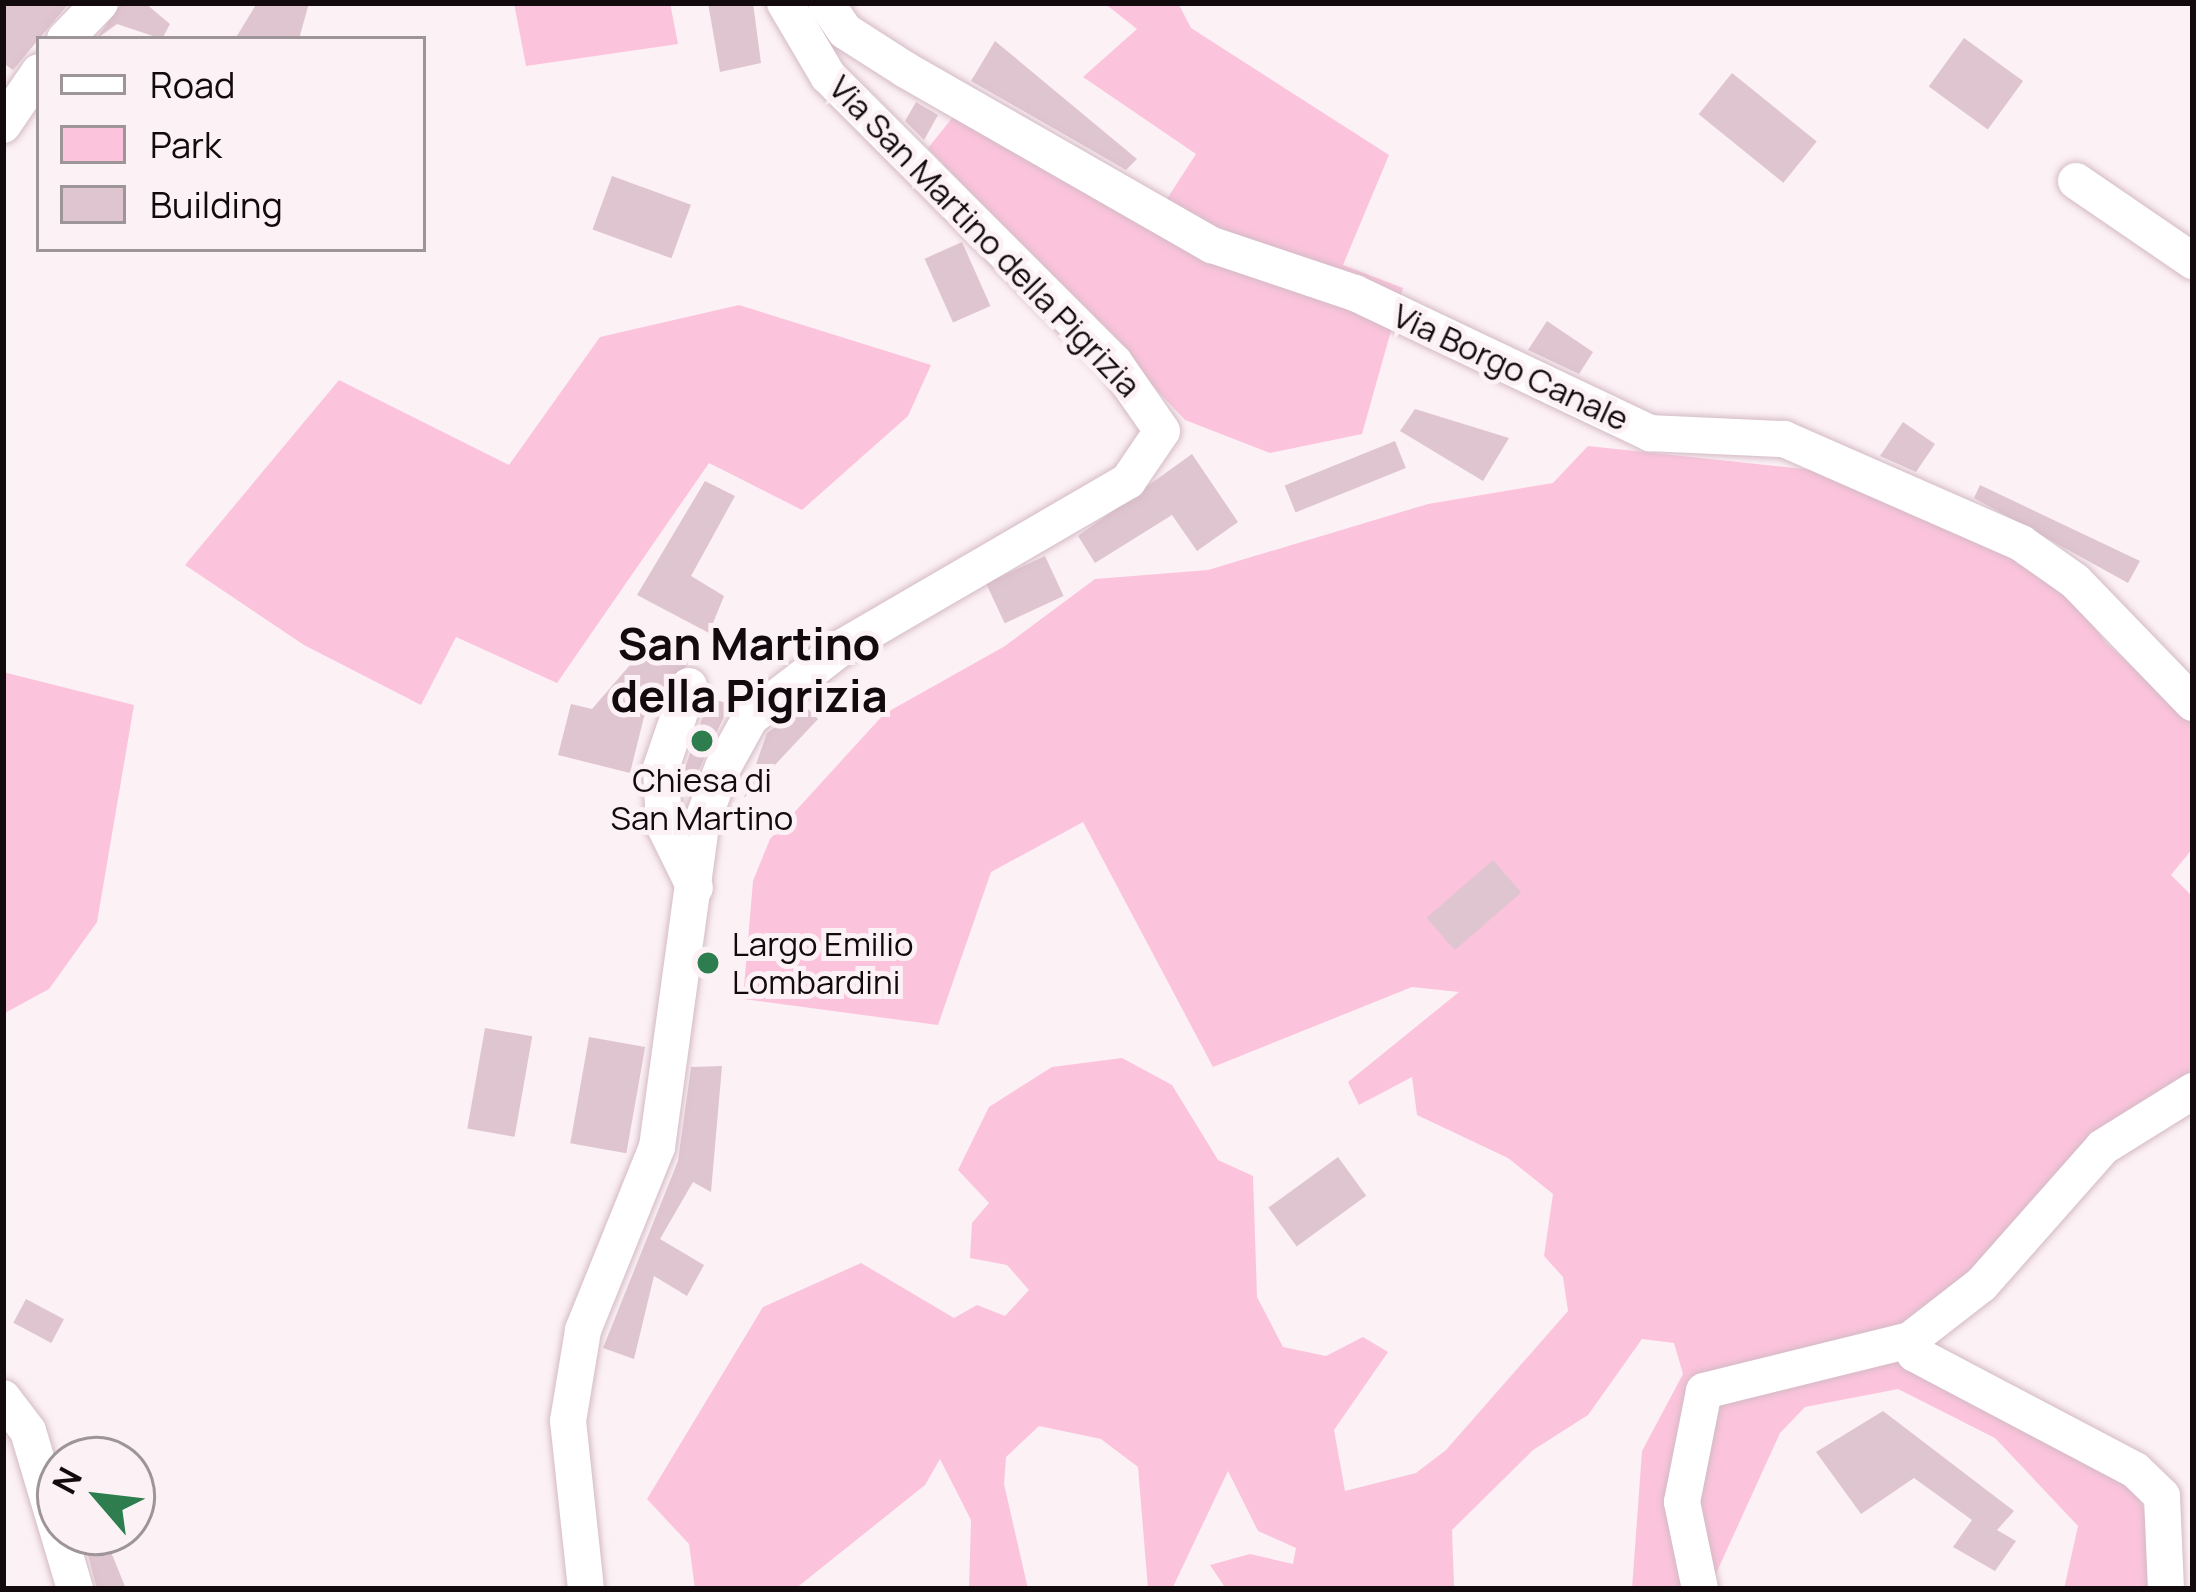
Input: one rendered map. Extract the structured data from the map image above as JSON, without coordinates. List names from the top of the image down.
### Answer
{
  "streets": {
    "street": ["Via San Martino della Pigrizia", "Via Borgo Canale"]
  },
  "districts": ["San Martino della Pigrizia"],
  "places": ["Chiesa di San Martino", "Largo Emilio Lombardini"],
  "legend": ["Road", "Park", "Building"],
  "north": "top left"
}
